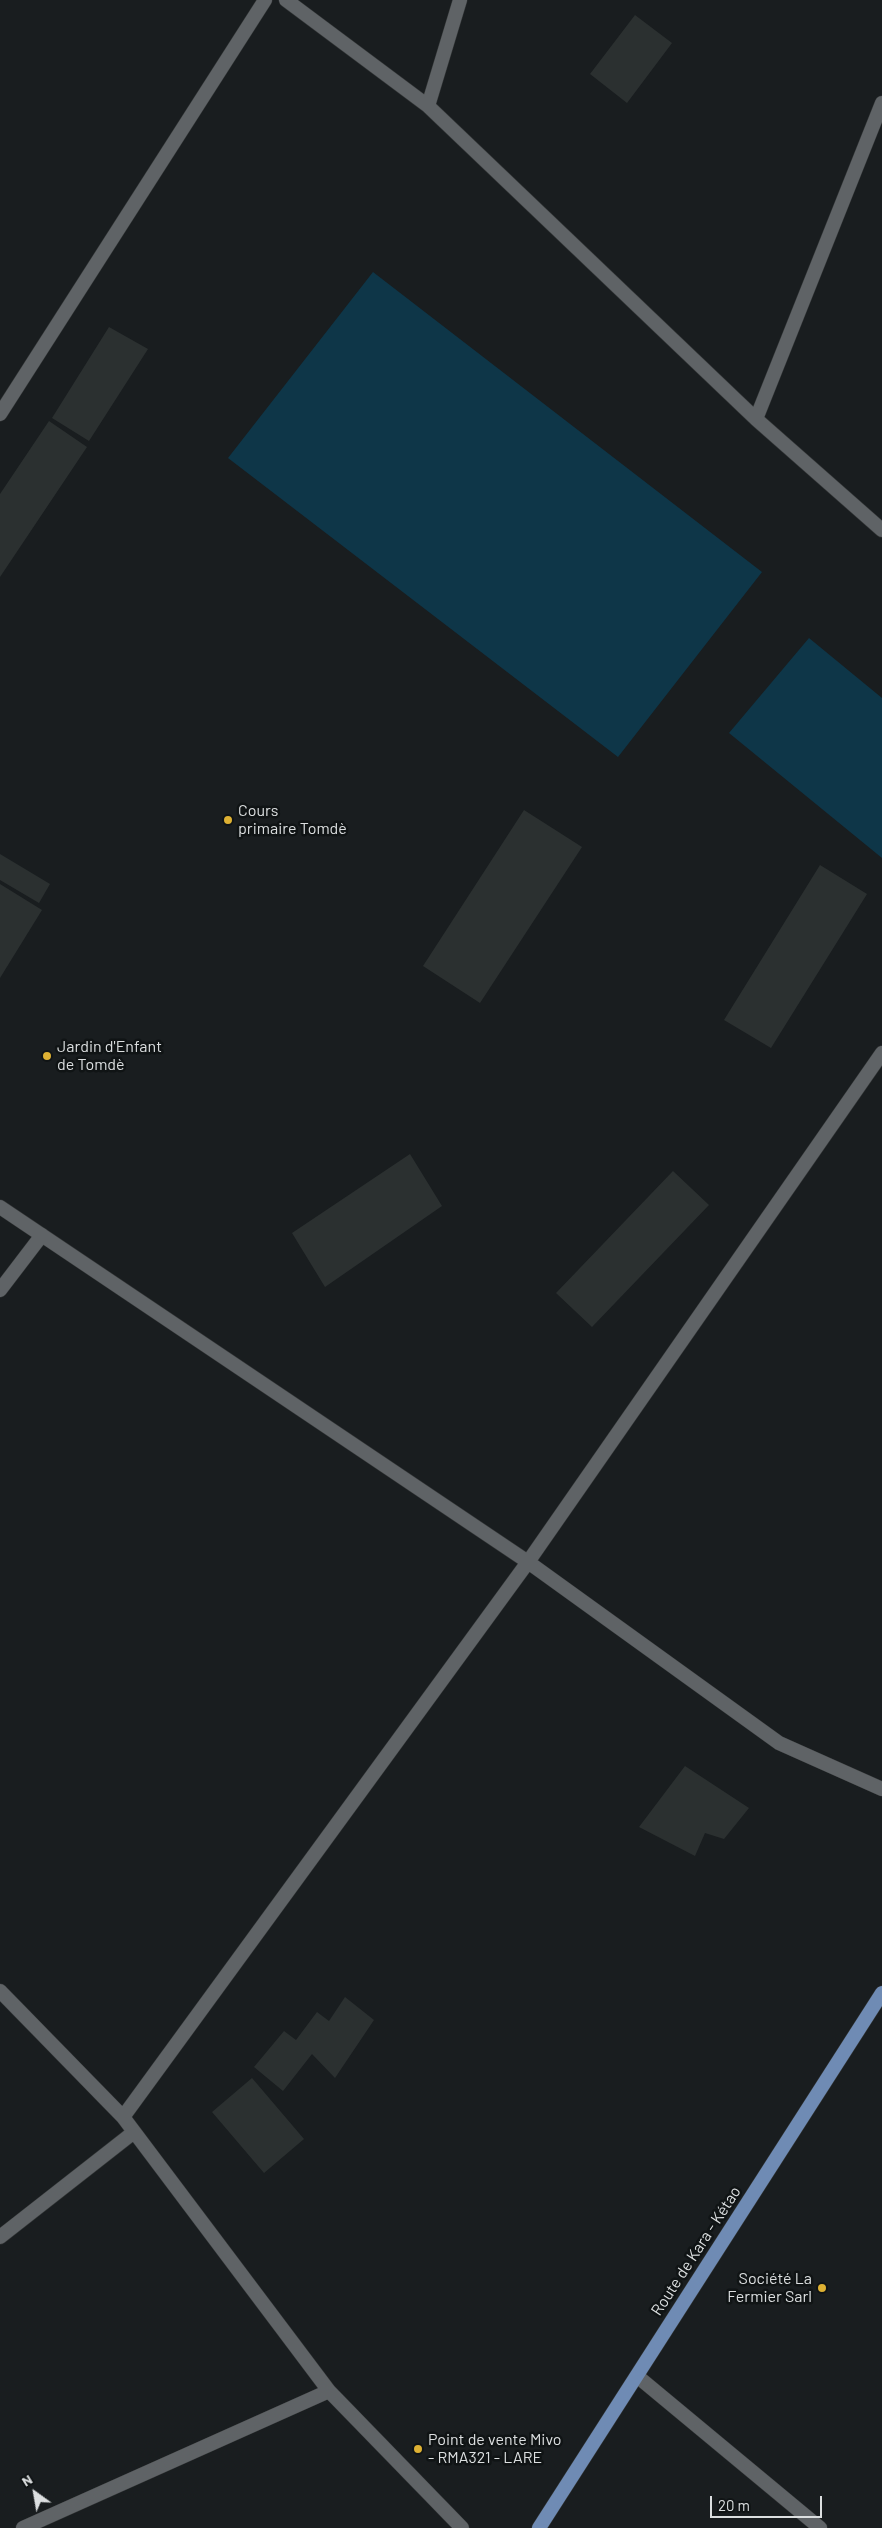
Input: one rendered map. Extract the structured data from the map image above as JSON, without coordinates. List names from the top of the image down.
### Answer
{
  "streets": {
    "main road": ["Route de Kara - Kétao"]
  },
  "places": [
    "Cours primaire Tomdè",
    "Jardin d'Enfant de Tomdè",
    "Société La Fermier Sarl",
    "Point de vente Mivo - RMA321 - LARE"
  ],
  "scale_bar": "20 m",
  "north": "top left"
}
